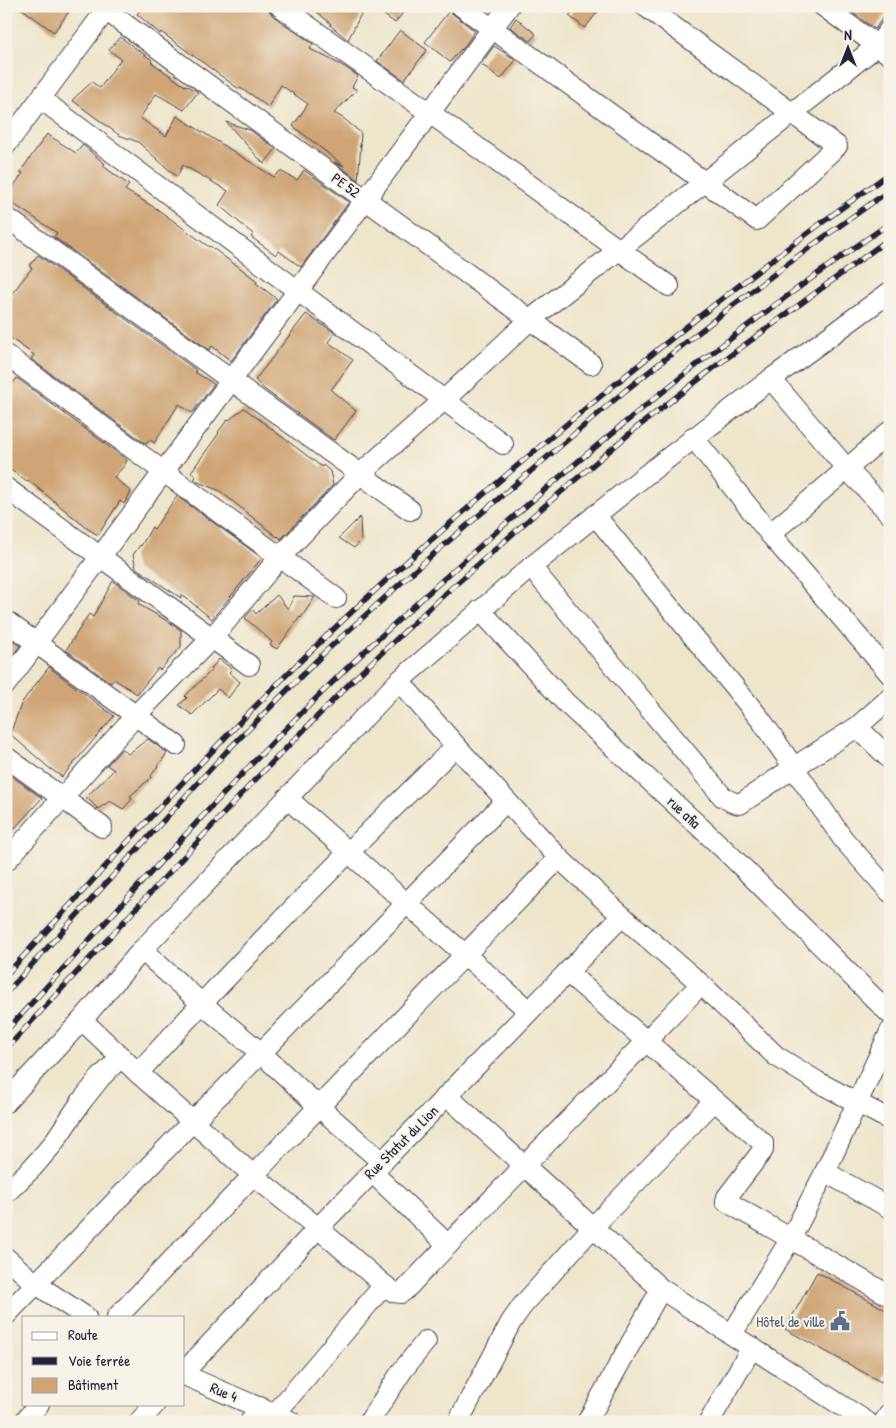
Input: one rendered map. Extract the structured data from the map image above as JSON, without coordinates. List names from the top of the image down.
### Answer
{
  "streets": {
    "street": [
      "PE 52",
      "rue afia",
      "Rue Statut du Lion",
      "Rue 4"
    ]
  },
  "places": {
    "public building": ["Hôtel de ville"]
  },
  "legend": ["Route", "Voie ferrée", "Bâtiment"],
  "north": "top"
}
